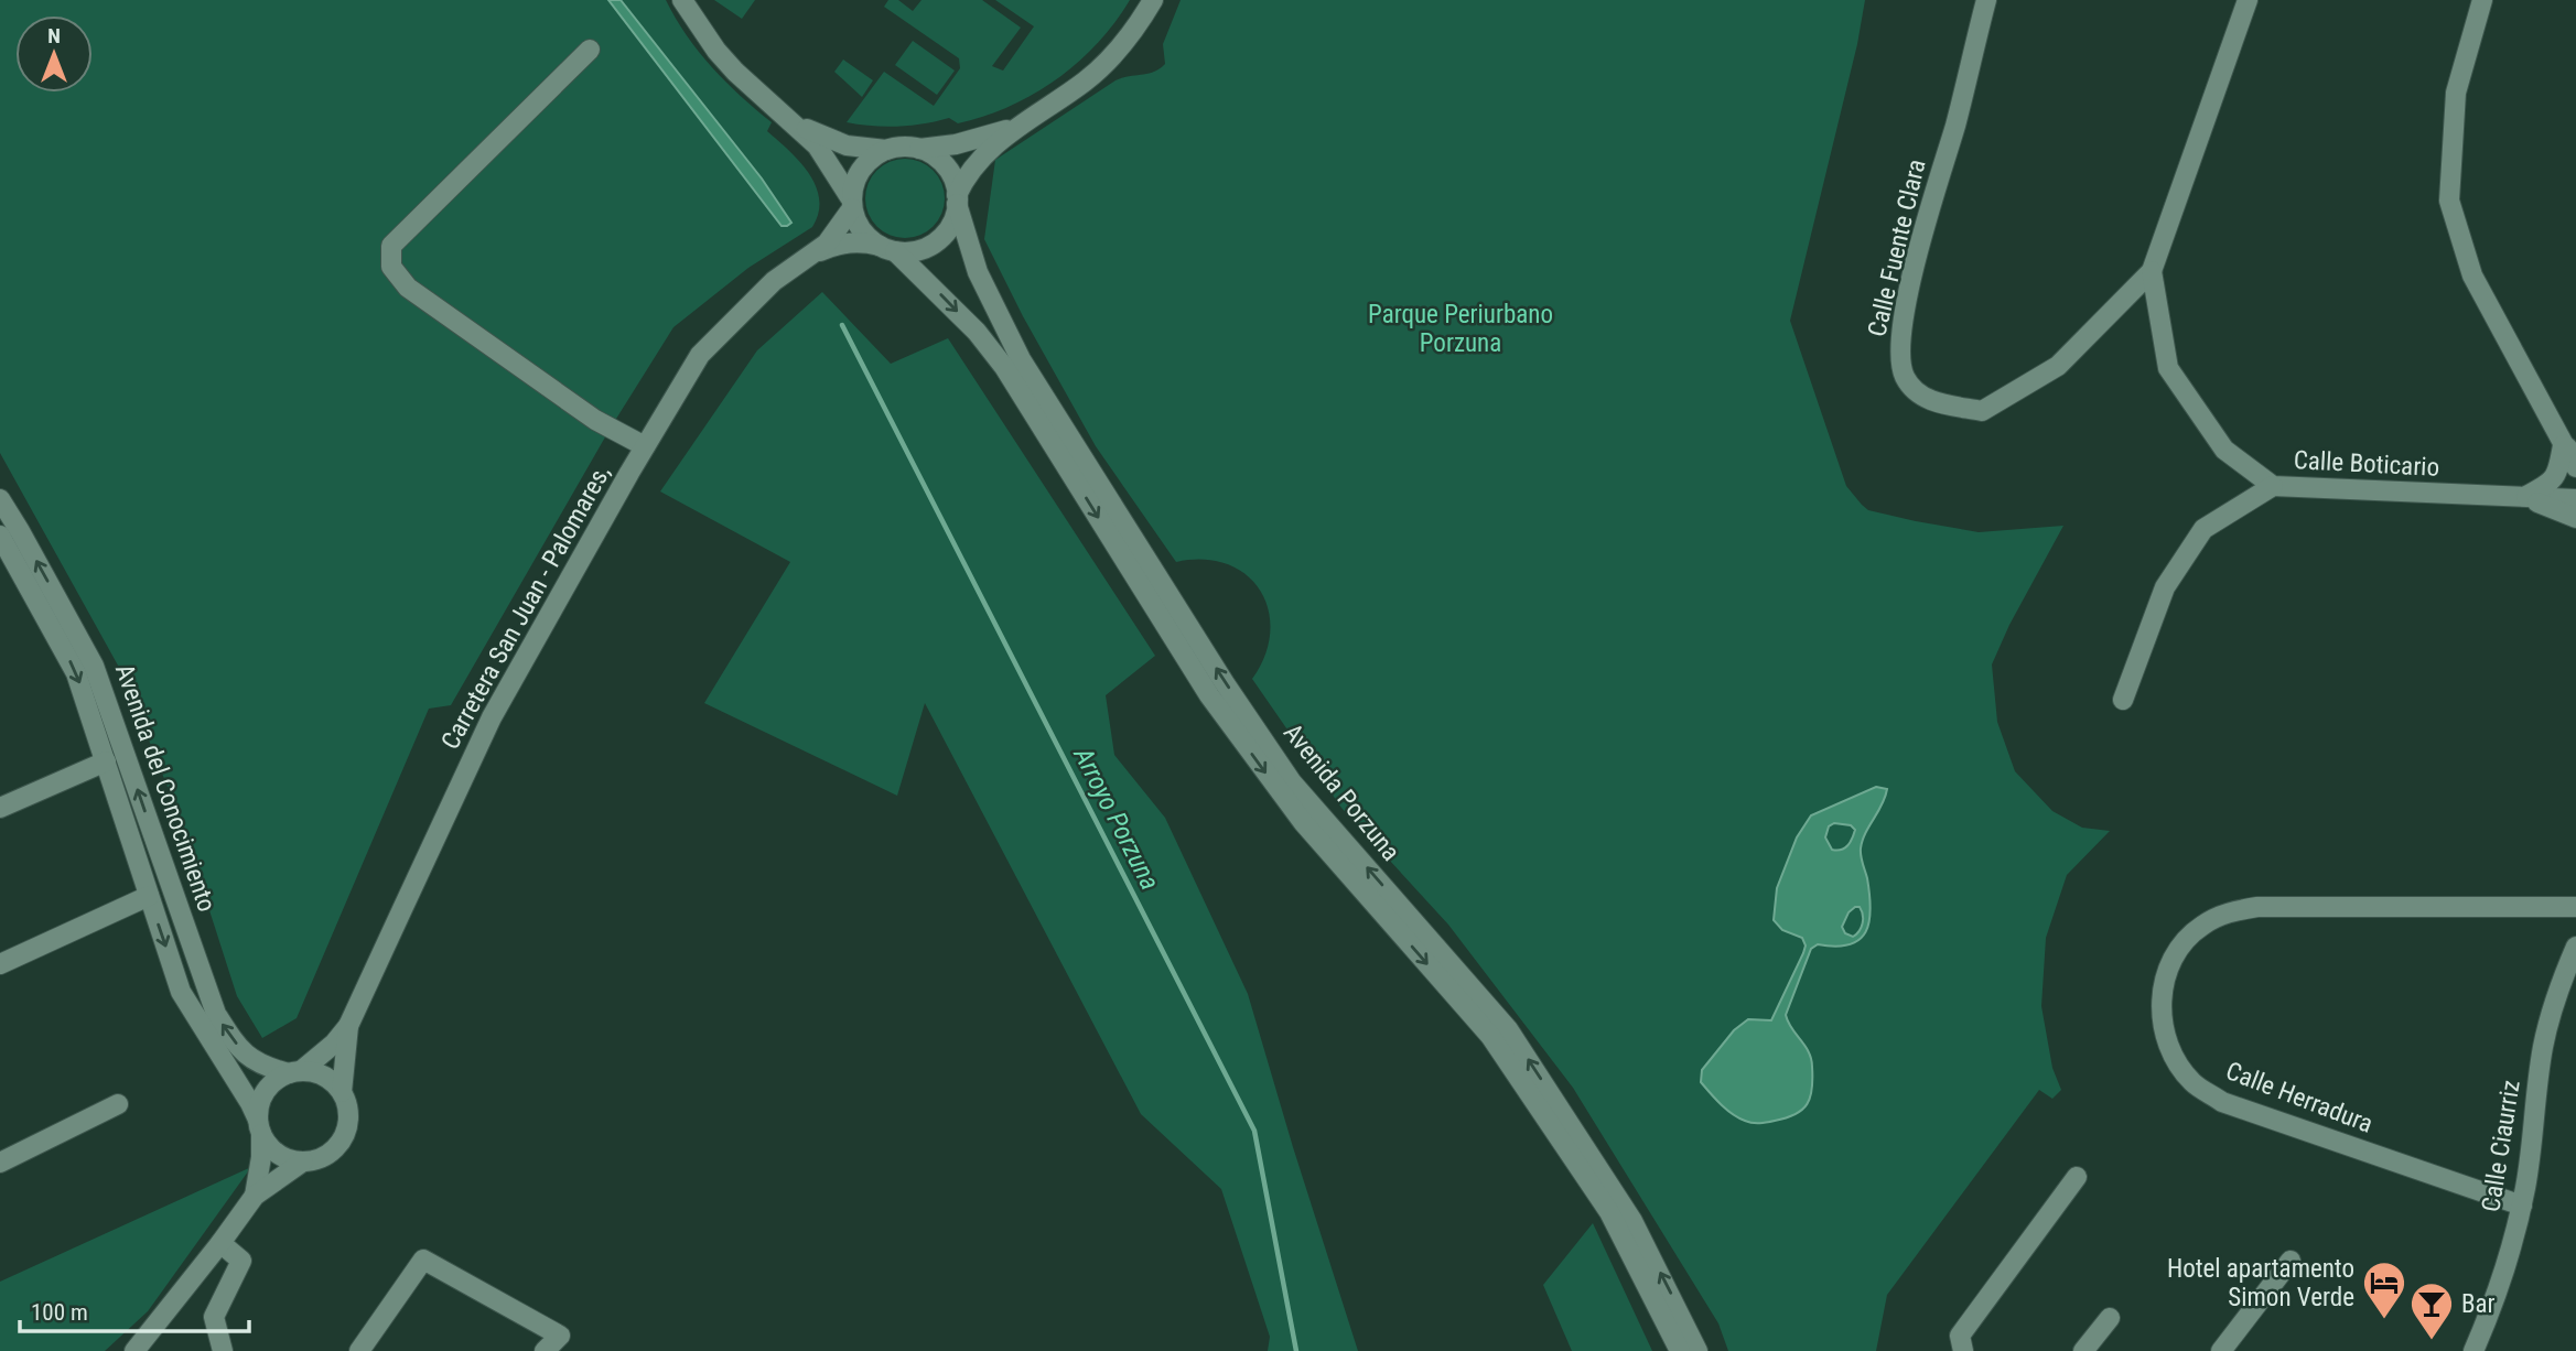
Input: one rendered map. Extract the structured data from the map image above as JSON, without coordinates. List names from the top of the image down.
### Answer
{
  "streets": {
    "street": [
      "Calle Fuente Clara",
      "Calle Boticario",
      "Carretera San Juan - Palomares,",
      "Avenida del Conocimiento",
      "Avenida Porzuna",
      "Calle Herradura",
      "Calle Ciaurriz"
    ]
  },
  "crossings": [
    ["Calle Fuente Clara", "Calle Boticario"],
    ["Carretera San Juan - Palomares,", "Avenida del Conocimiento"],
    ["Calle Herradura", "Calle Ciaurriz"]
  ],
  "water": ["Arroyo Porzuna"],
  "parks": ["Parque Periurbano Porzuna"],
  "places": {
    "hotel": ["Hotel apartamento Simon Verde"],
    "bar": ["Bar"]
  },
  "scale_bar": "100 m",
  "north": "top"
}
